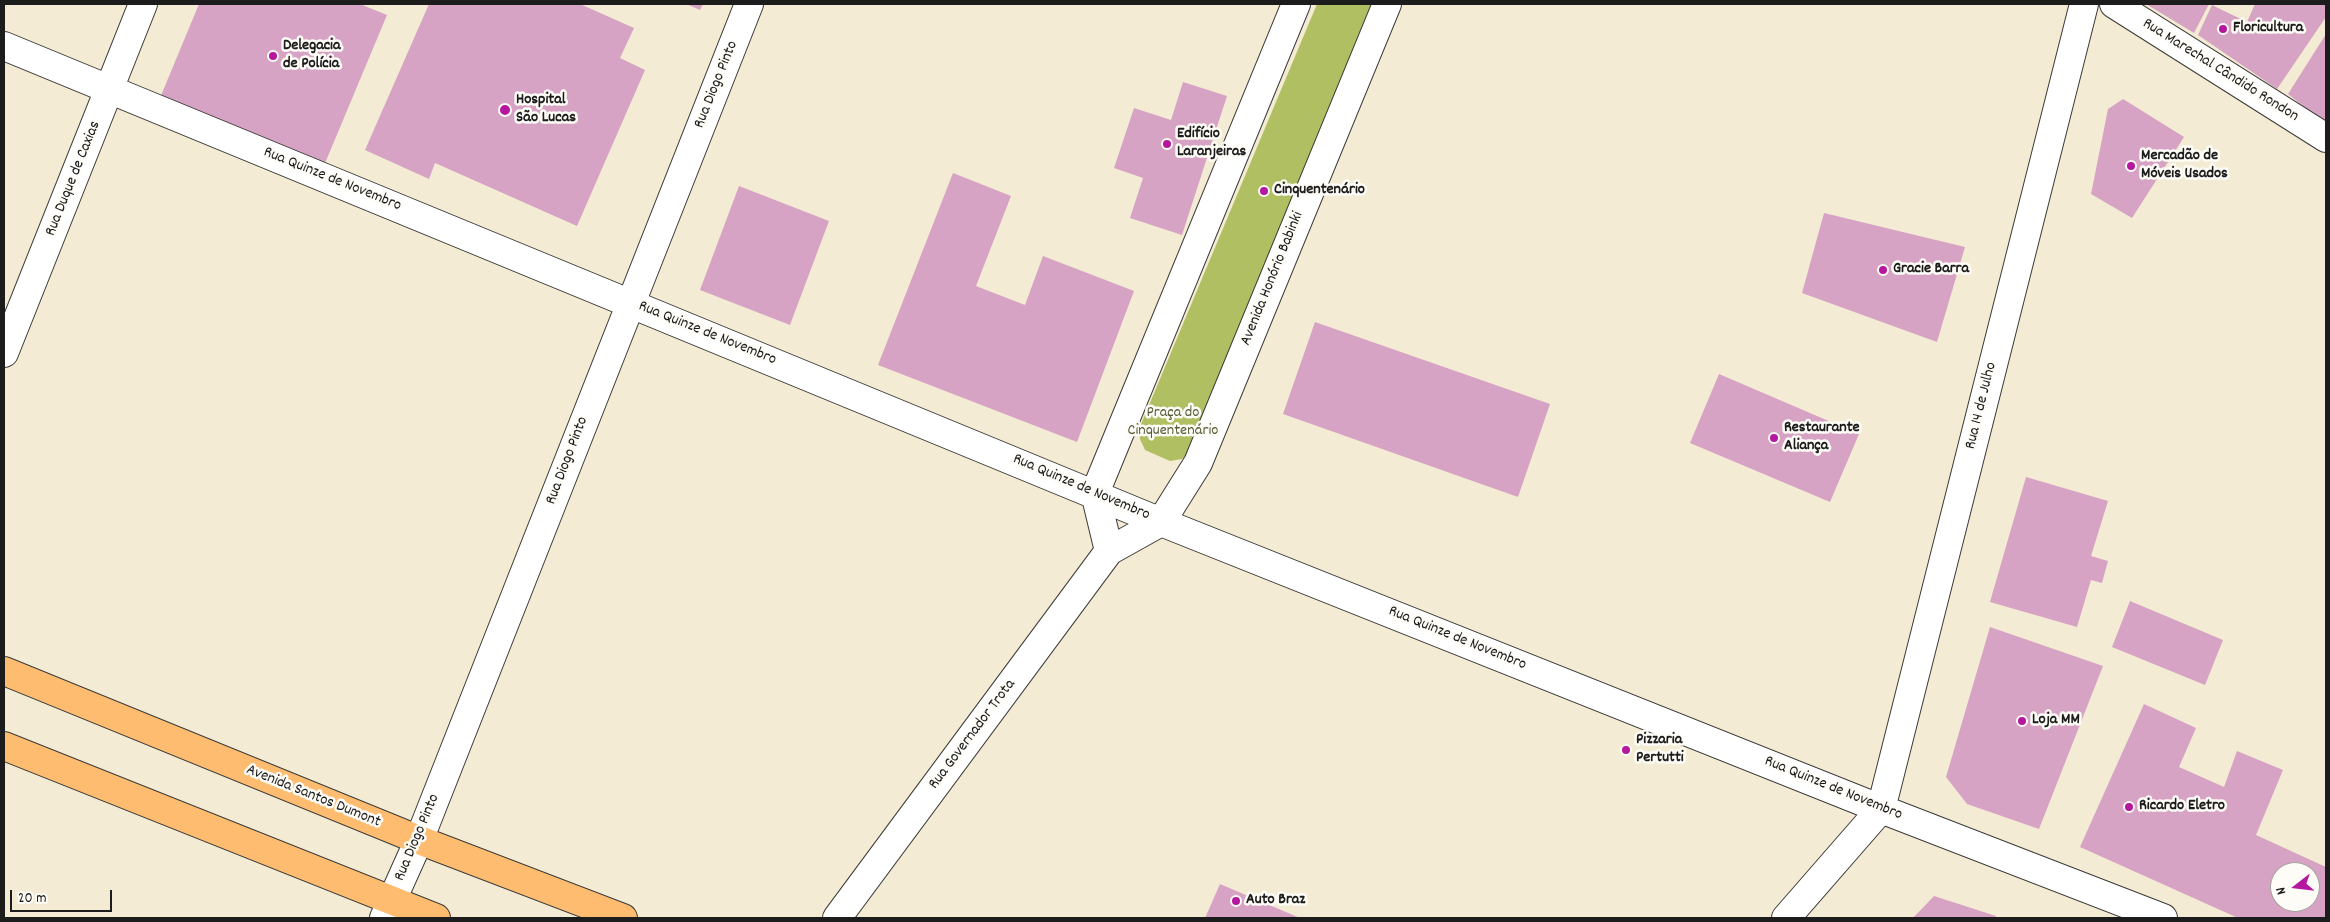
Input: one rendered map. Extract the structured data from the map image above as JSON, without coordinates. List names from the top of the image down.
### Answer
{
  "streets": {
    "main road": ["Avenida Santos Dumont"],
    "street": [
      "Rua Marechal Cândido Rondon",
      "Rua Diogo Pinto",
      "Rua Duque de Caxias",
      "Rua Quinze de Novembro",
      "Avenida Honório Babinki",
      "Rua 14 de Julho",
      "Rua Governador Trota"
    ]
  },
  "crossings": [
    ["Rua Diogo Pinto", "Rua Quinze de Novembro"],
    ["Rua Diogo Pinto", "Avenida Santos Dumont"],
    ["Rua Duque de Caxias", "Rua Quinze de Novembro"],
    ["Rua Quinze de Novembro", "Avenida Honório Babinki"],
    ["Rua Quinze de Novembro", "Rua 14 de Julho"],
    ["Rua Quinze de Novembro", "Rua Governador Trota"],
    ["Avenida Honório Babinki", "Rua Governador Trota"]
  ],
  "parks": ["Praça do Cinquentenário"],
  "places": [
    "Floricultura",
    "Delegacia de Polícia",
    "Hospital São Lucas",
    "Edifício Laranjeiras",
    "Mercadão de Móveis Usados",
    "Cinquentenário",
    "Gracie Barra",
    "Restaurante Aliança",
    "Loja MM",
    "Pizzaria Pertutti",
    "Ricardo Eletro",
    "Auto Braz"
  ],
  "scale_bar": "20 m",
  "north": "left"
}
